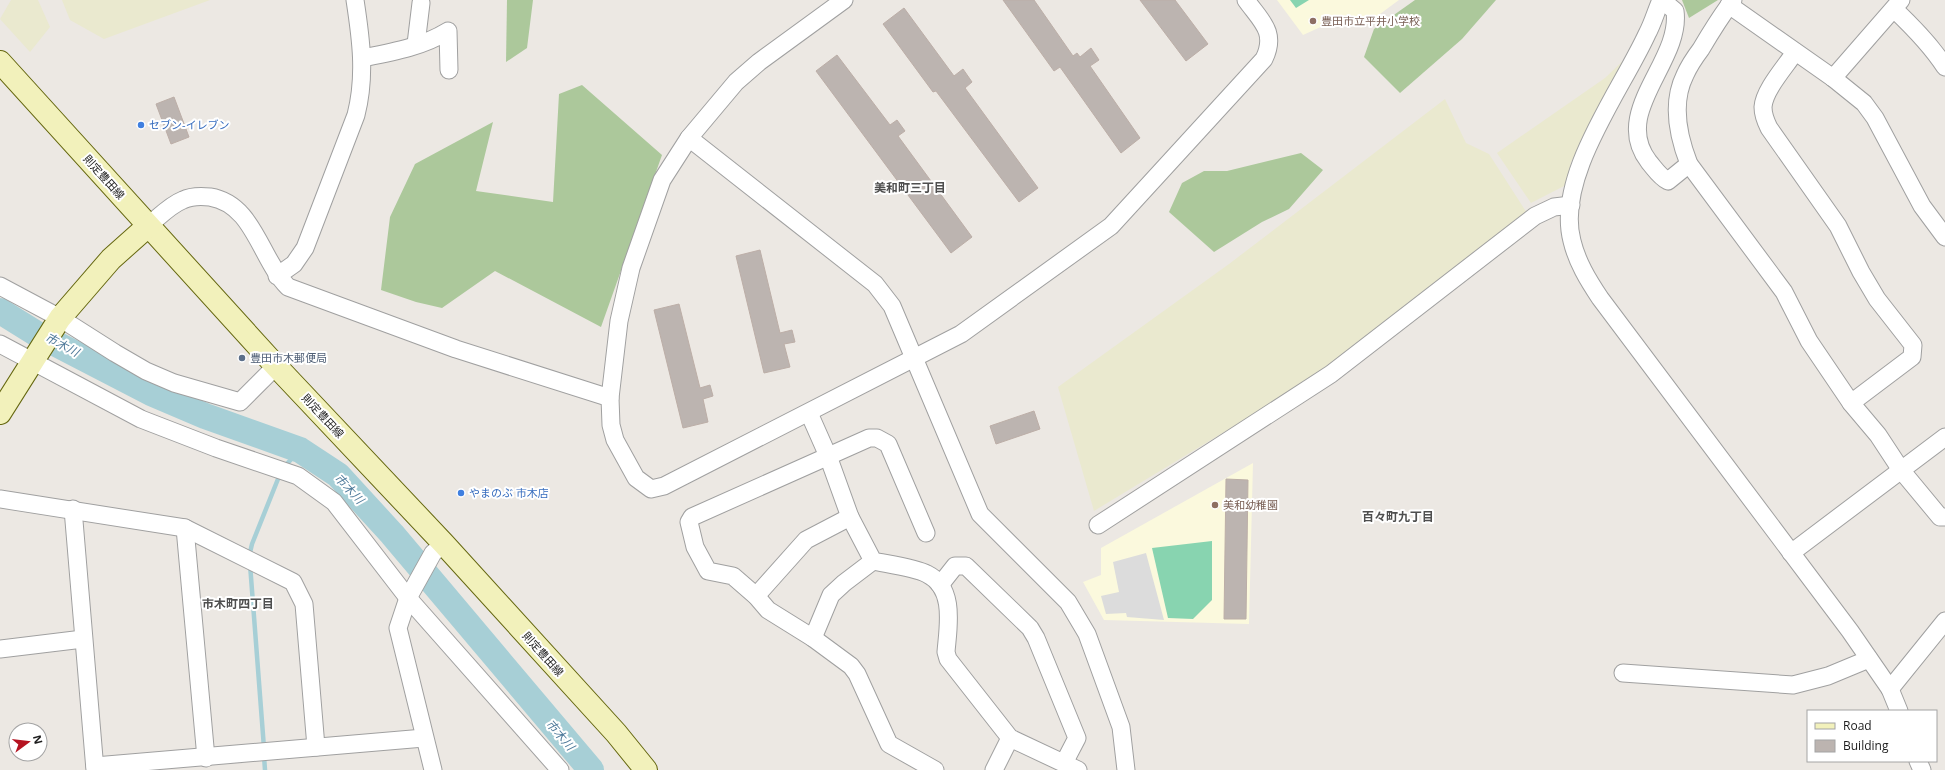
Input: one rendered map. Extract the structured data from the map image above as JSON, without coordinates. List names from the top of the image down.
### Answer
{
  "streets": {
    "main road": ["則定豊田線"]
  },
  "districts": ["美和町三丁目", "百々町九丁目", "市木町四丁目"],
  "water": ["市木川"],
  "places": [
    "豊田市立平井小学校",
    "セブン-イレブン",
    "豊田市木郵便局",
    "やまのぶ 市木店",
    "美和幼稚園"
  ],
  "legend": ["Road", "Building"],
  "north": "right"
}
